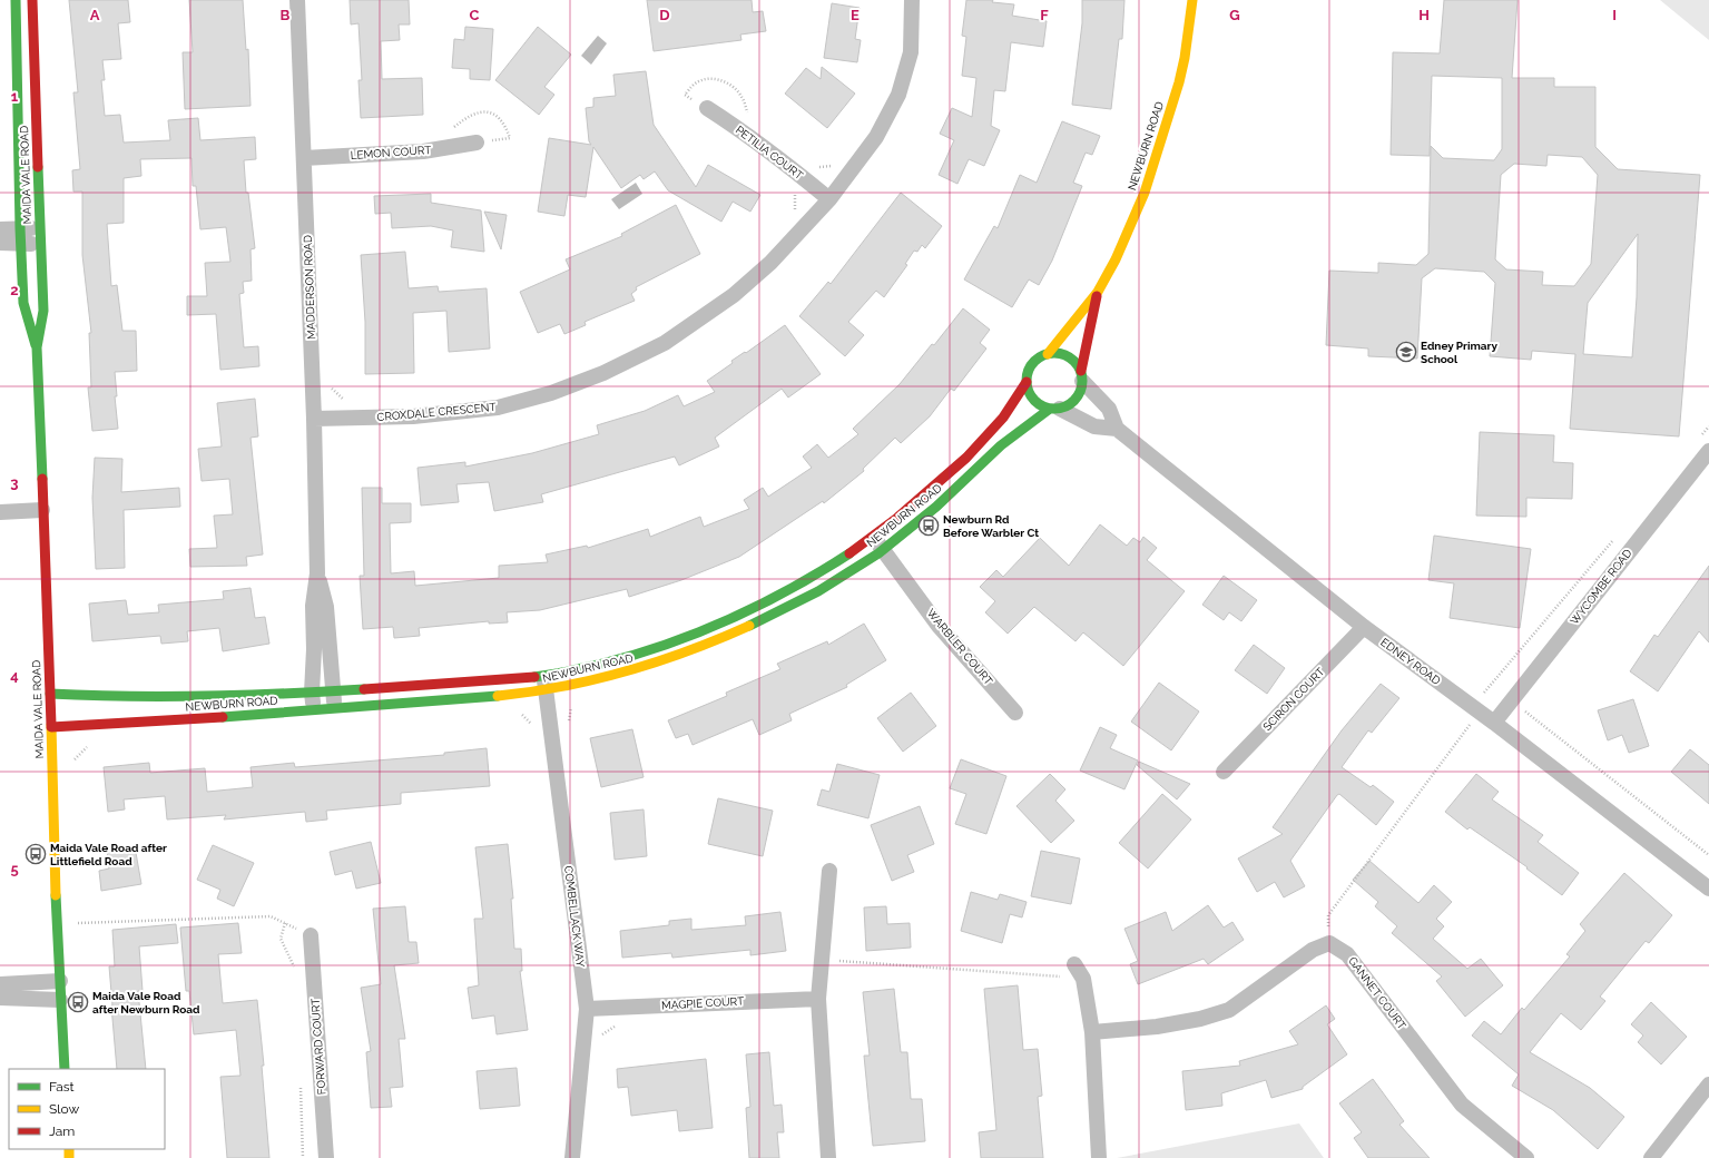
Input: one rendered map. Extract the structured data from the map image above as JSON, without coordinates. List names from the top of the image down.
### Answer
{
  "streets": {
    "street": [
      "NEWBURN ROAD",
      "LEMON COURT",
      "PETILIA COURT",
      "MAIDA VALE ROAD",
      "MADDERSON ROAD",
      "CROXDALE CRESCENT",
      "WYCOMBE ROAD",
      "WARBLER COURT",
      "EDNEY ROAD",
      "SCIRON COURT",
      "COMBELLACK WAY",
      "GANNET COURT",
      "MAGPIE COURT",
      "FORWARD COURT"
    ]
  },
  "crossings": [
    ["NEWBURN ROAD", "MAIDA VALE ROAD"],
    ["NEWBURN ROAD", "MADDERSON ROAD"],
    ["NEWBURN ROAD", "WARBLER COURT"],
    ["NEWBURN ROAD", "EDNEY ROAD"],
    ["NEWBURN ROAD", "COMBELLACK WAY"],
    ["LEMON COURT", "MADDERSON ROAD"],
    ["PETILIA COURT", "CROXDALE CRESCENT"],
    ["MADDERSON ROAD", "CROXDALE CRESCENT"],
    ["WYCOMBE ROAD", "EDNEY ROAD"],
    ["EDNEY ROAD", "SCIRON COURT"],
    ["COMBELLACK WAY", "MAGPIE COURT"]
  ],
  "places": {
    "school or university": ["Edney Primary School"],
    "bus stop": ["Newburn Rd Before Warbler Ct", "Maida Vale Road after Littlefield Road", "Maida Vale Road after Newburn Road"]
  },
  "legend": ["Fast", "Slow", "Jam"],
  "grid": {
    "columns": [
      "A",
      "B",
      "C",
      "D",
      "E",
      "F",
      "G",
      "H",
      "I"
    ],
    "rows": [
      "1",
      "2",
      "3",
      "4",
      "5"
    ]
  }
}
